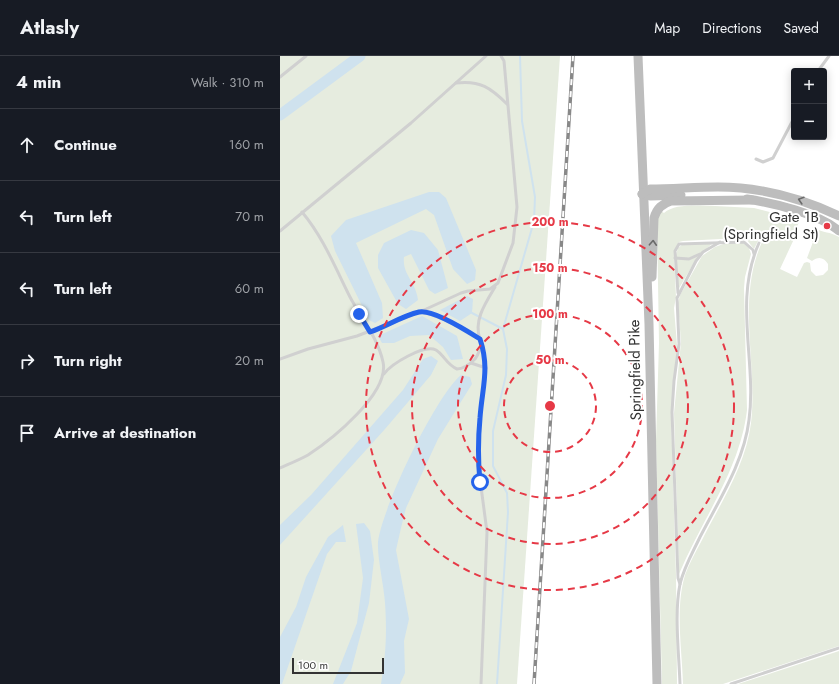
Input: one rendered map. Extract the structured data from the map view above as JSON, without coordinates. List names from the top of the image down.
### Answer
{
  "streets": {
    "main road": ["Springfield Pike"]
  },
  "places": ["Gate 1B (Springfield St)"],
  "scale_bar": "100 m",
  "page": {
    "header": "Atlasly",
    "nav": ["Map", "Directions", "Saved"],
    "heading": ["4 min", "Walk · 310 m"],
    "map_buttons": ["+", "−"],
    "list": [
      ["Continue", "160 m"],
      ["Turn left", "70 m"],
      ["Turn left", "60 m"],
      ["Turn right", "20 m"],
      "Arrive at destination"
    ],
    "scale": "100 m"
  },
  "rings": [
    "200 m",
    "150 m",
    "100 m",
    "50 m"
  ]
}
